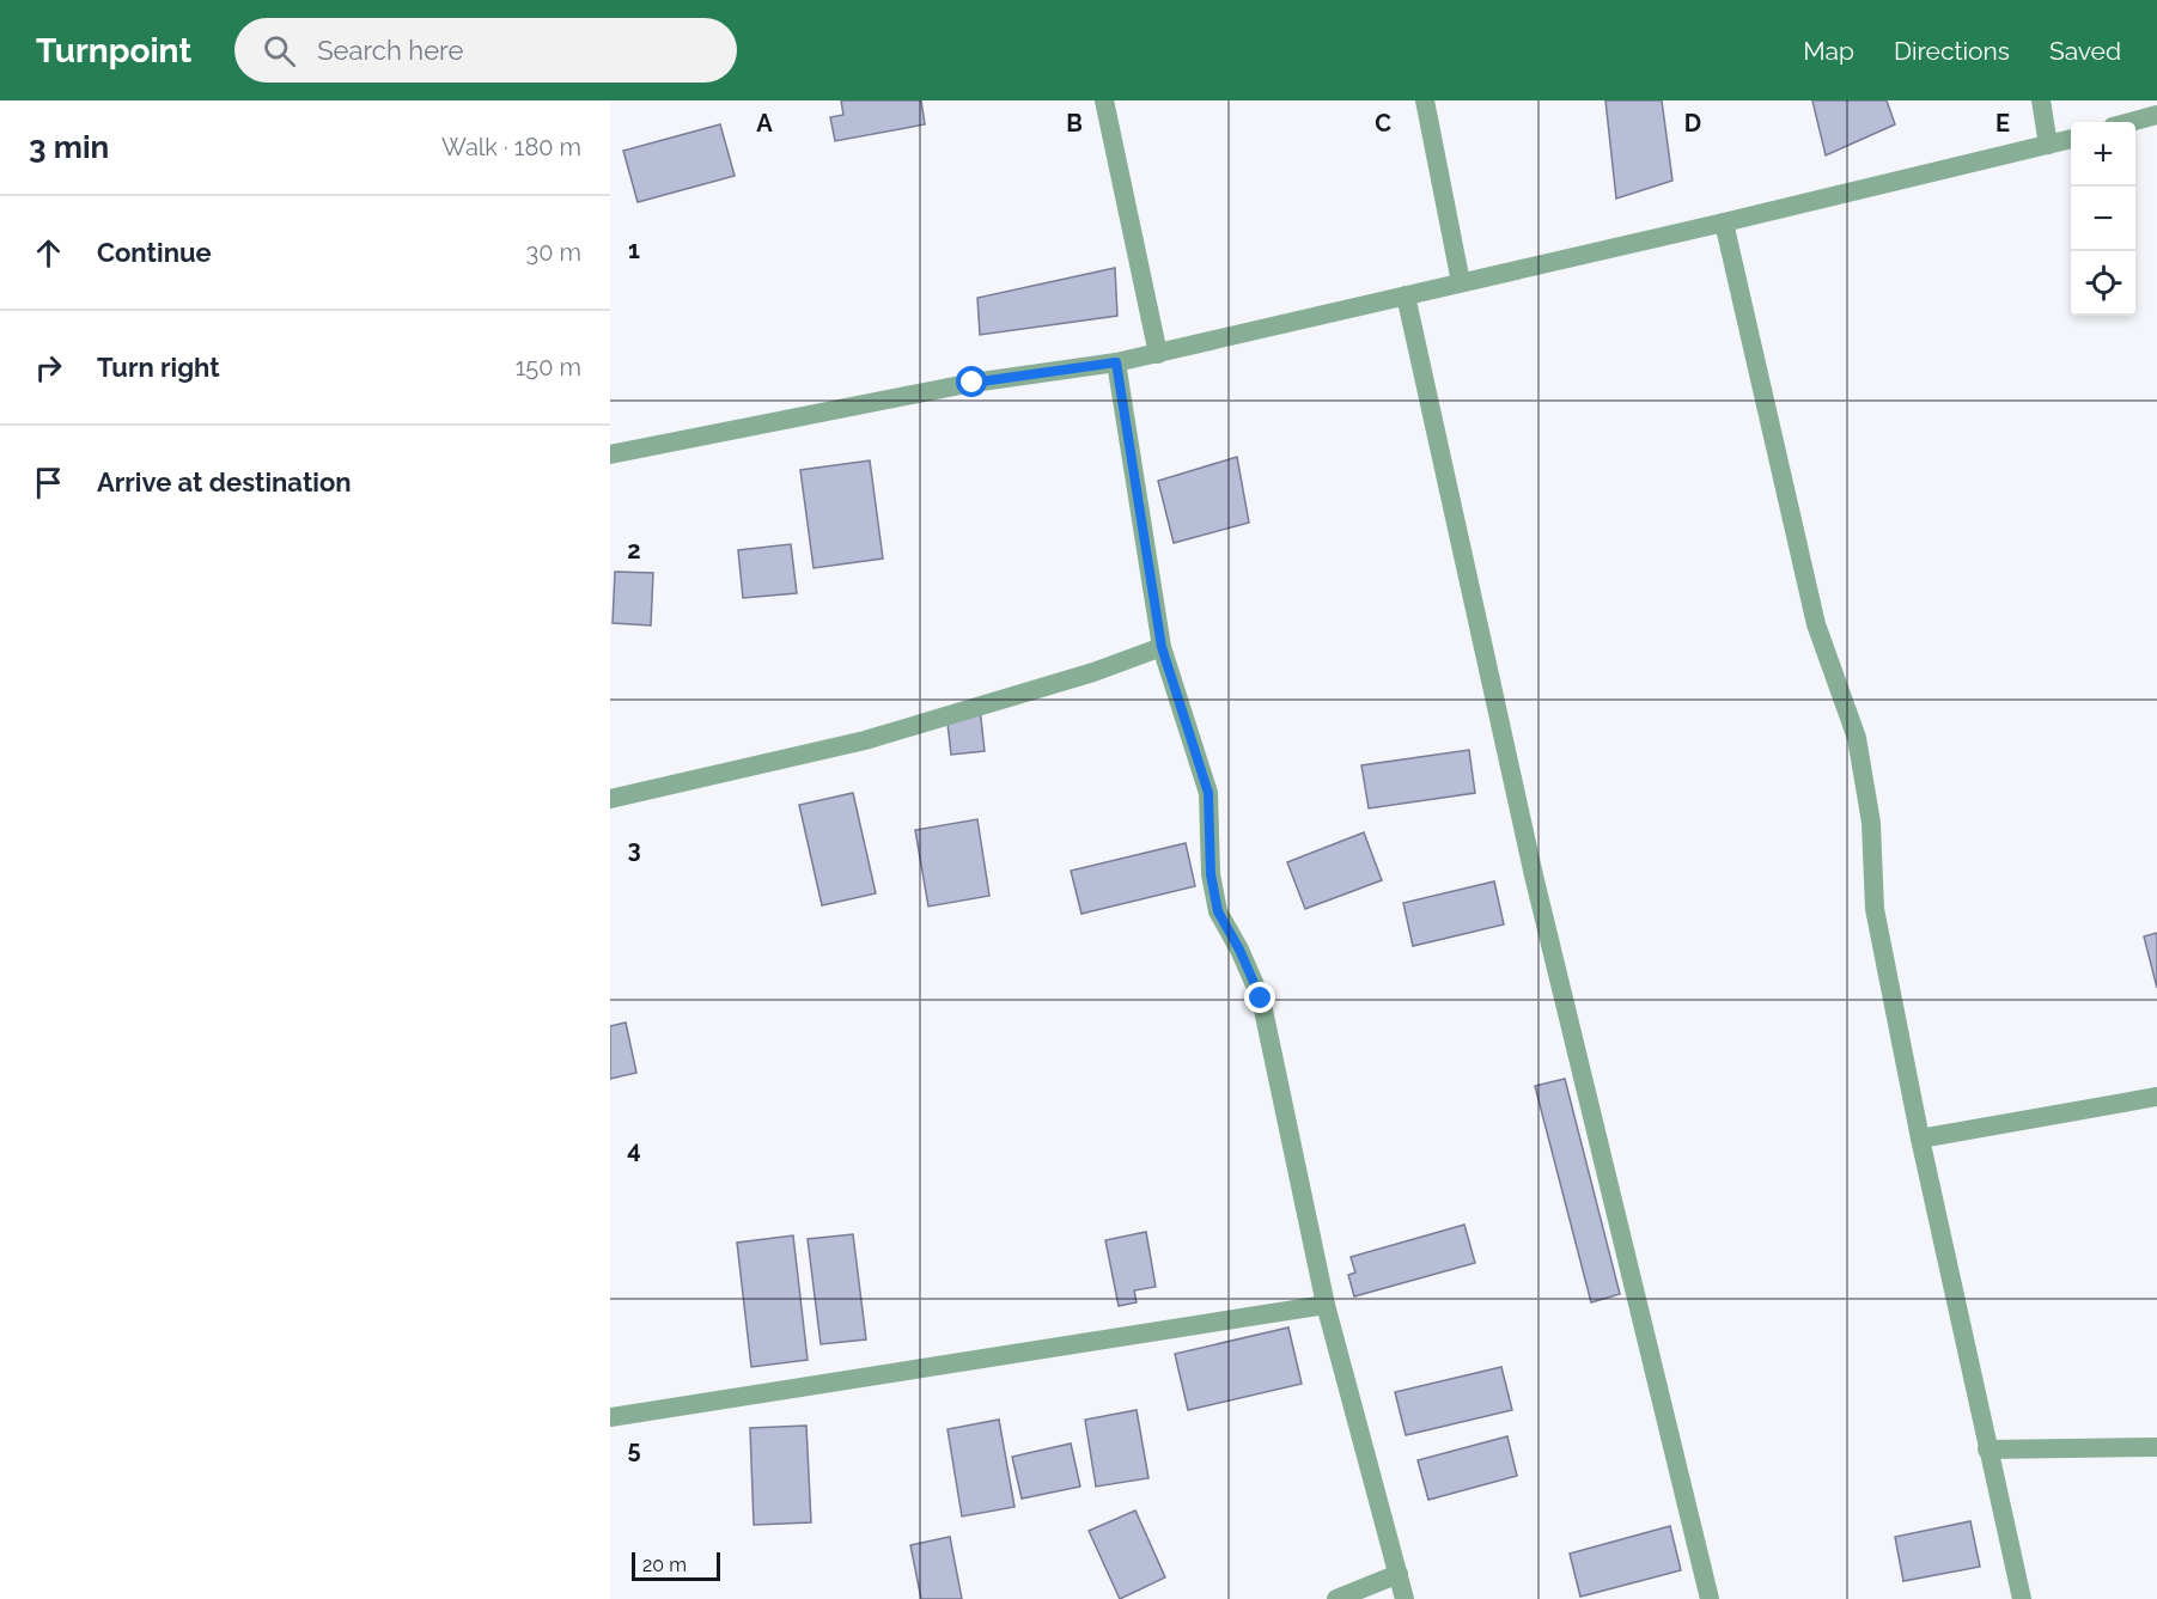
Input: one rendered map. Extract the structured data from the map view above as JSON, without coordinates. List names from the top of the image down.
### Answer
{
  "scale_bar": "20 m",
  "page": {
    "header": "Turnpoint",
    "search": "Search here",
    "nav": ["Map", "Directions", "Saved"],
    "heading": ["3 min", "Walk · 180 m"],
    "map_buttons": ["+", "−"],
    "list": [
      ["Continue", "30 m"],
      ["Turn right", "150 m"],
      "Arrive at destination"
    ],
    "scale": "20 m"
  },
  "grid": {
    "columns": [
      "A",
      "B",
      "C",
      "D",
      "E"
    ],
    "rows": [
      "1",
      "2",
      "3",
      "4",
      "5"
    ]
  }
}
